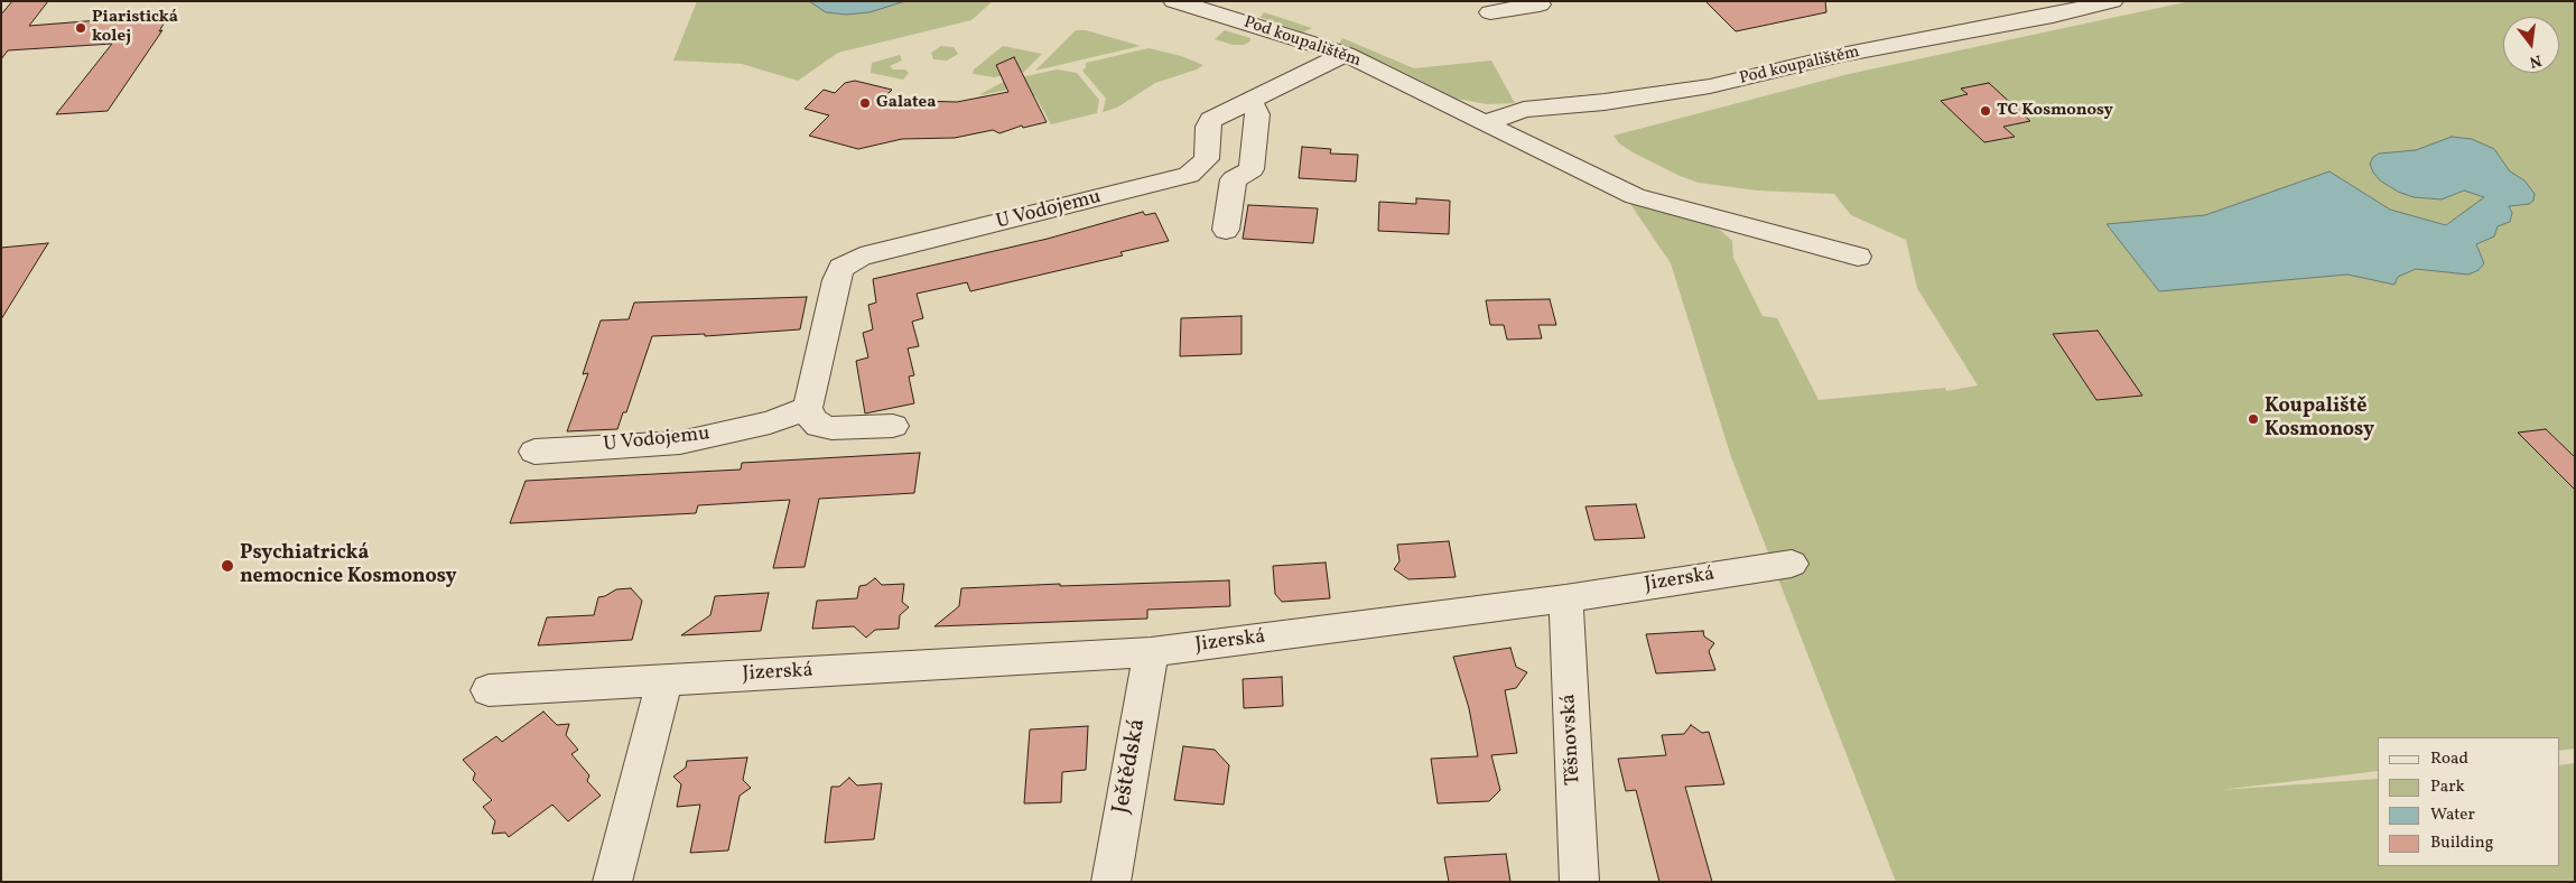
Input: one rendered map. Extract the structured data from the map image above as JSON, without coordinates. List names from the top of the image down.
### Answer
{
  "streets": {
    "street": [
      "Pod koupalištěm",
      "U Vodojemu",
      "Jizerská",
      "Těšnovská",
      "Ještědská"
    ]
  },
  "crossings": [
    ["Pod koupalištěm", "U Vodojemu"],
    ["Jizerská", "Těšnovská"],
    ["Jizerská", "Ještědská"]
  ],
  "places": [
    "Piaristická kolej",
    "Galatea",
    "TC Kosmonosy",
    "Koupaliště Kosmonosy",
    "Psychiatrická nemocnice Kosmonosy"
  ],
  "legend": [
    "Road",
    "Park",
    "Water",
    "Building"
  ],
  "north": "bottom"
}
